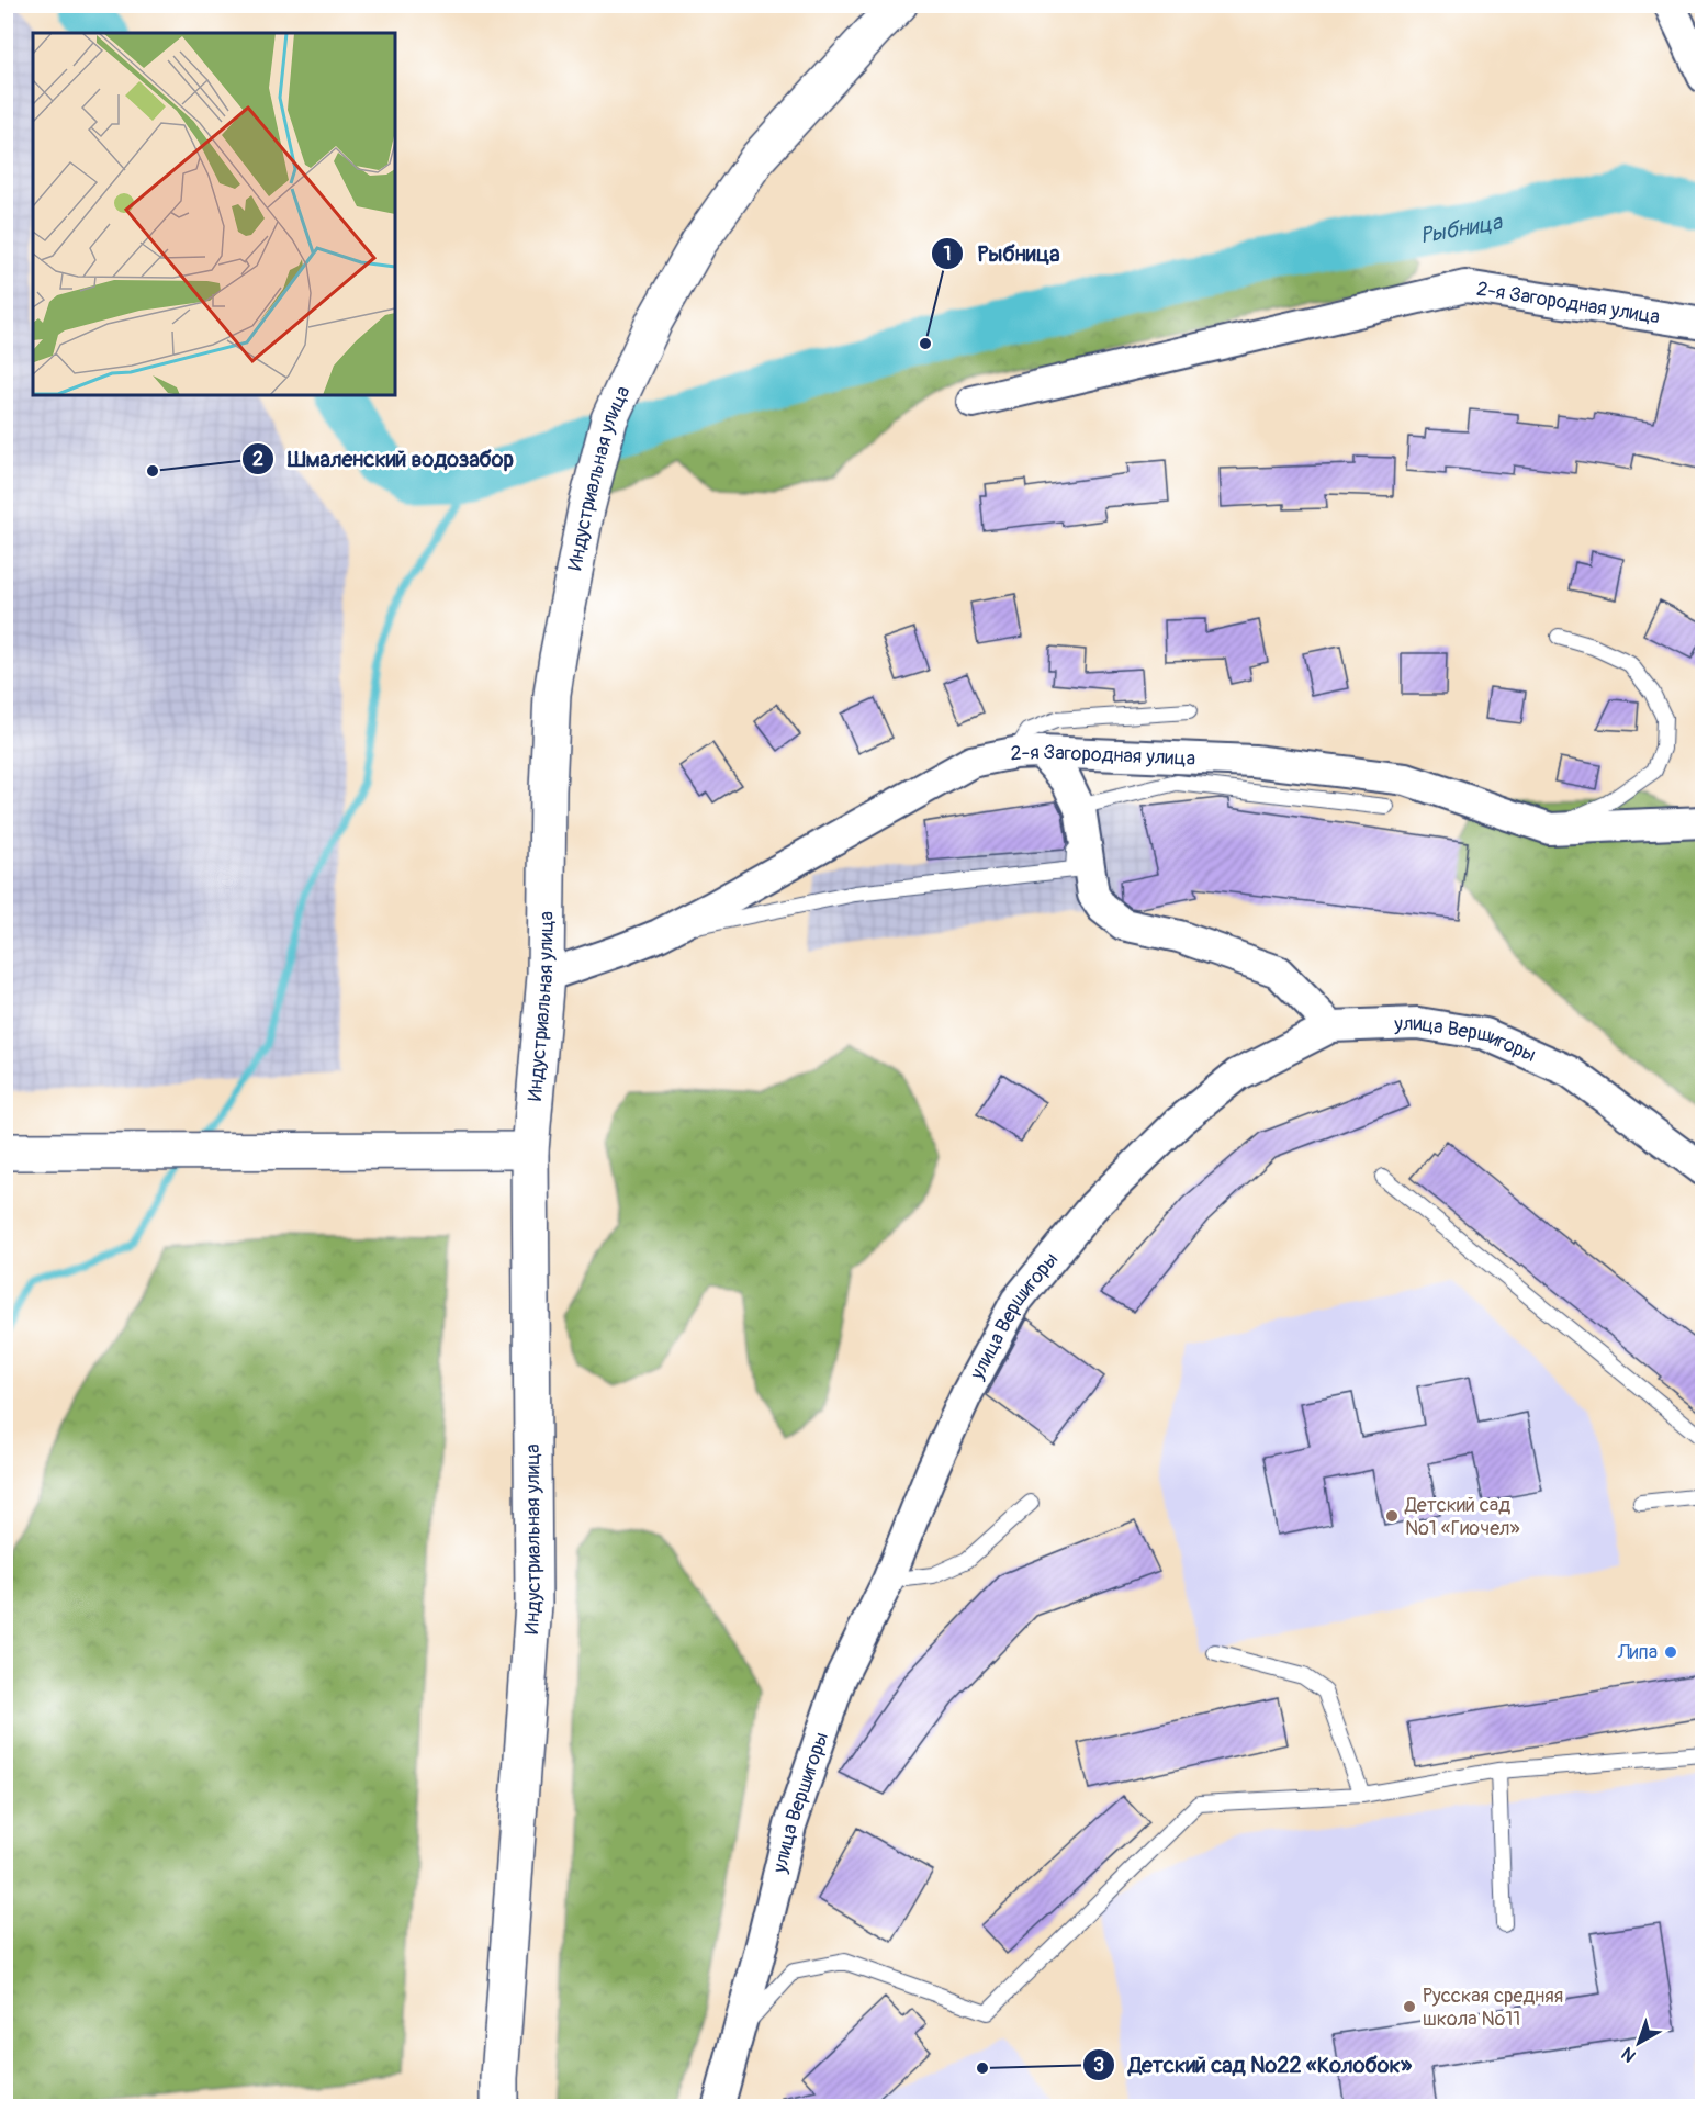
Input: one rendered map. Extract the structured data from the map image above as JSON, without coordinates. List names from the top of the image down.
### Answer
{
  "streets": {
    "main road": ["Индустриальная улица"],
    "street": ["2-я Загородная улица", "улица Вершигоры"]
  },
  "crossings": [
    ["2-я Загородная улица", "Индустриальная улица"]
  ],
  "water": ["Рыбница"],
  "places": [
    "Рыбница",
    "Шмаленский водозабор",
    "Детский сад №1 «Гиочел»",
    "Липа",
    "Русская средняя школа №11",
    "Детский сад №22 «Колобок»"
  ],
  "north": "bottom left"
}
